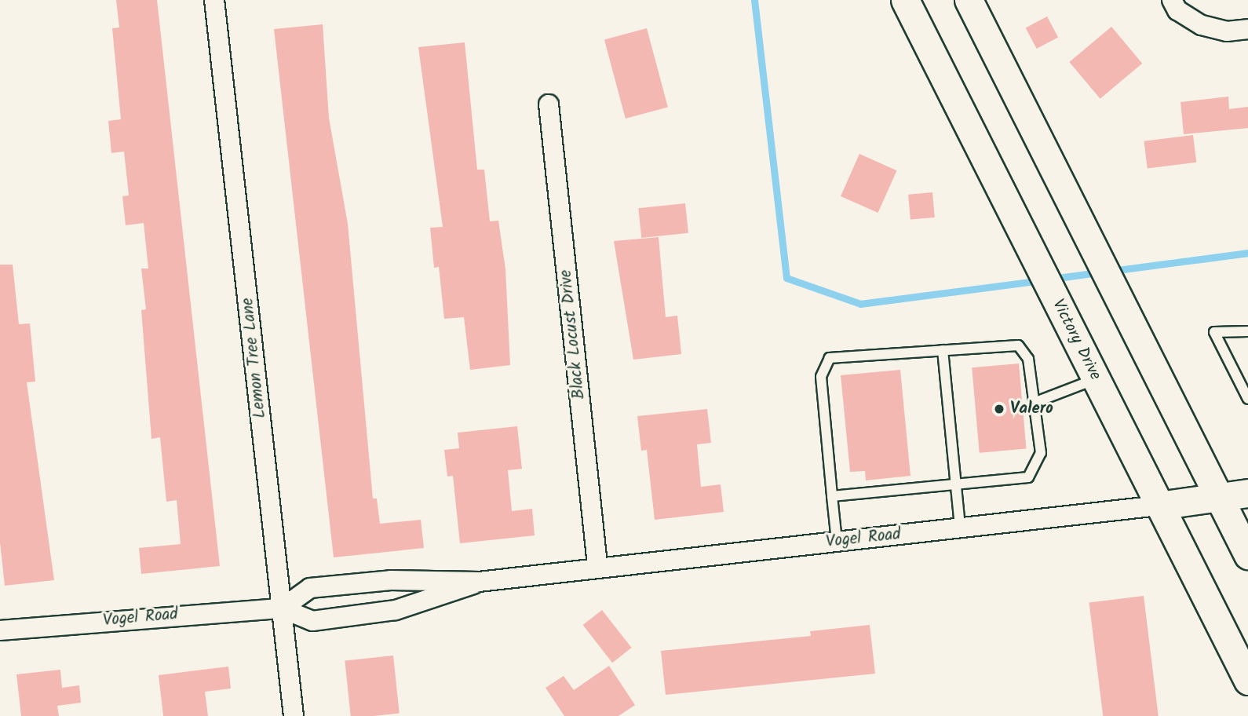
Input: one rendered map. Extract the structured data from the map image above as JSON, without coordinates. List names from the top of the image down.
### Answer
{
  "streets": {
    "main road": ["Victory Drive", "Vogel Road"],
    "street": ["Black Locust Drive", "Lemon Tree Lane"]
  },
  "crossings": [
    ["Black Locust Drive", "Vogel Road"],
    ["Victory Drive", "Vogel Road"],
    ["Lemon Tree Lane", "Vogel Road"]
  ],
  "places": ["Valero"]
}
